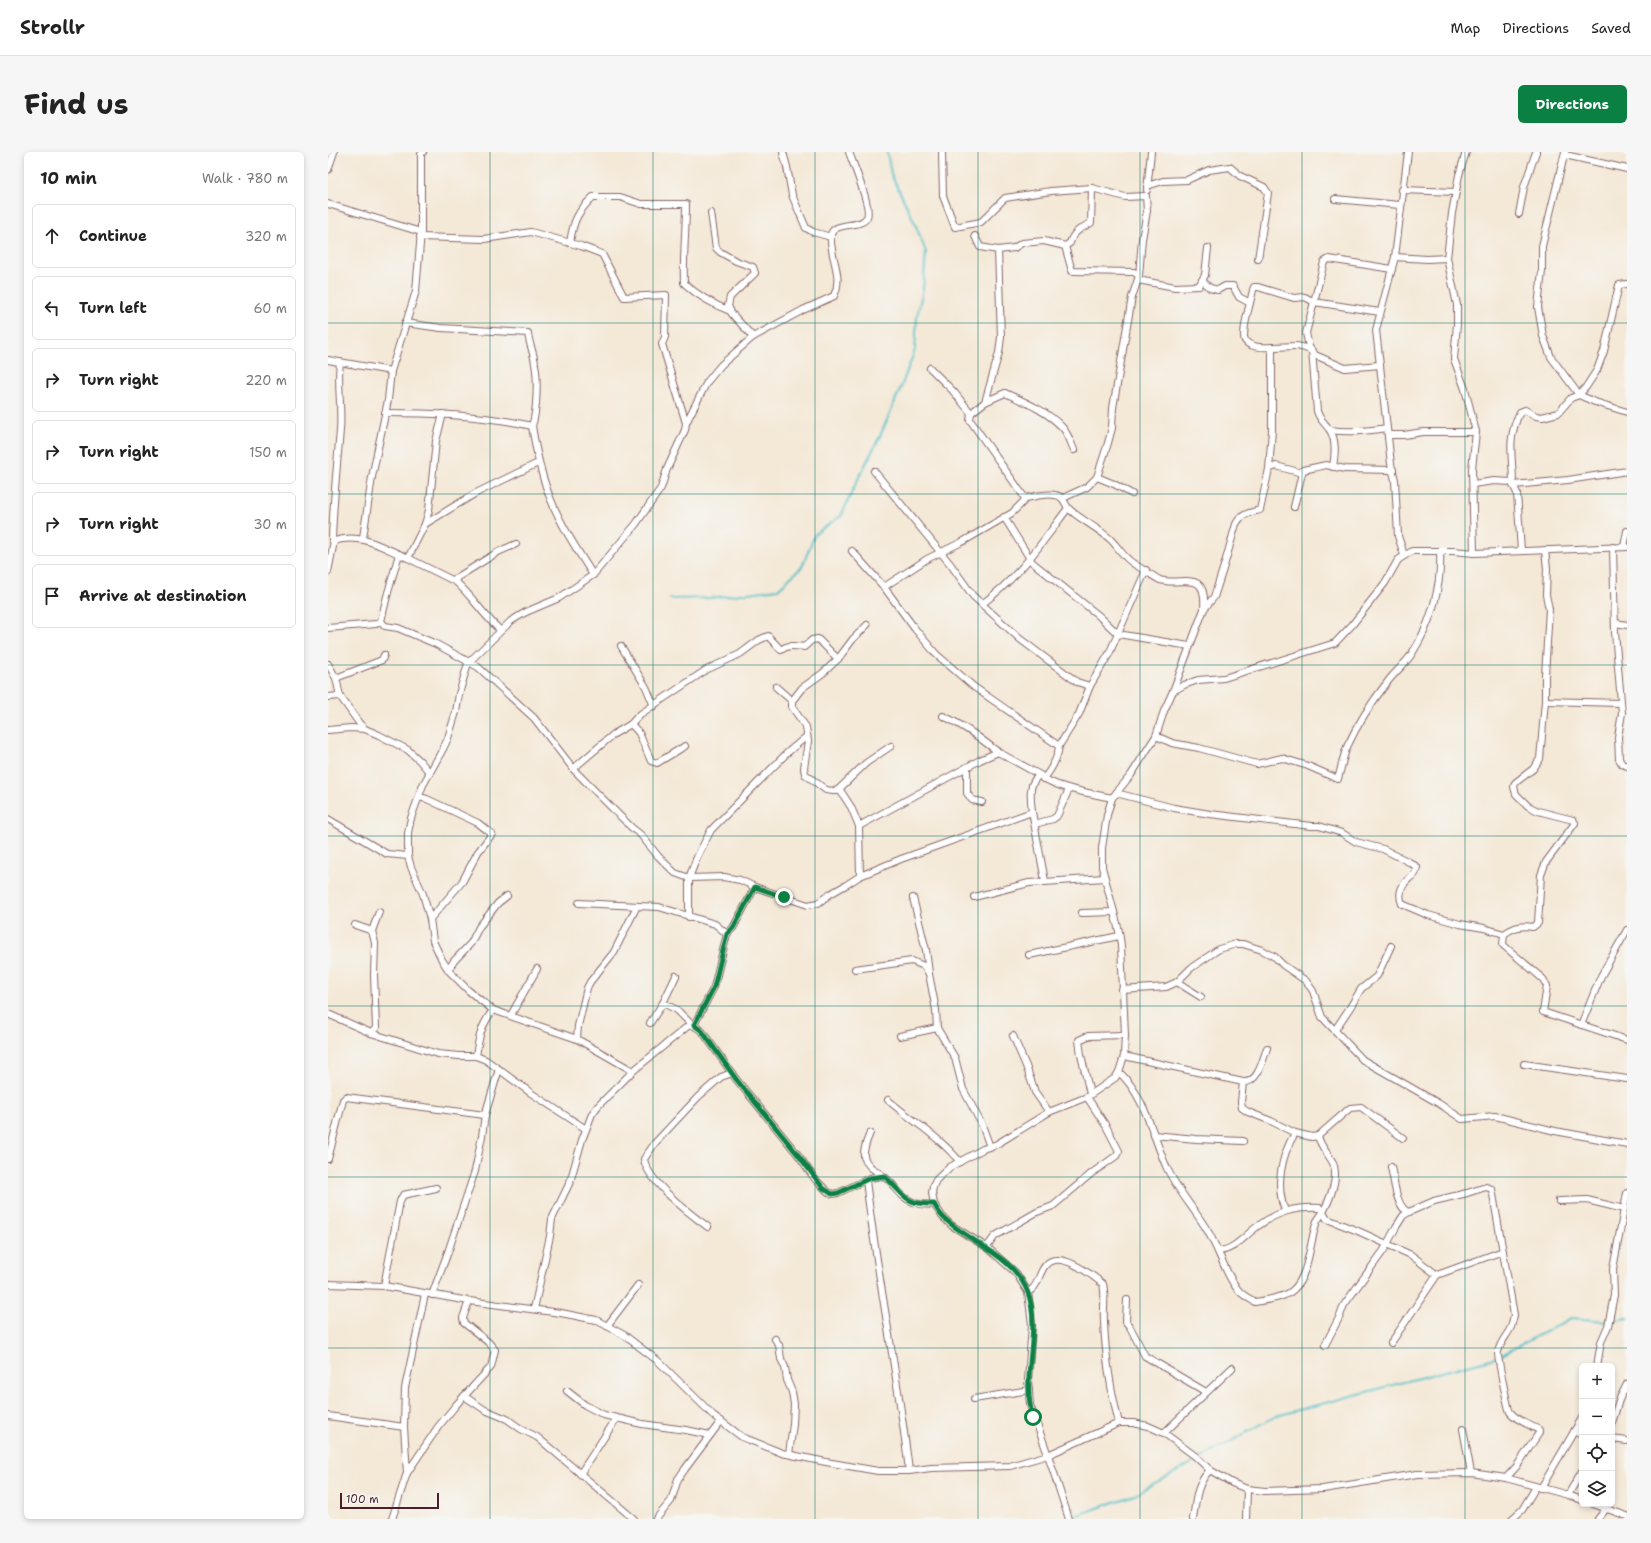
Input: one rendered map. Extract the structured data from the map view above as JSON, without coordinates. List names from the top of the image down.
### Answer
{
  "scale_bar": "100 m",
  "page": {
    "header": "Strollr",
    "nav": ["Map", "Directions", "Saved"],
    "title": "Find us",
    "buttons": "Directions",
    "heading": ["10 min", "Walk · 780 m"],
    "list": [
      ["Continue", "320 m"],
      ["Turn left", "60 m"],
      ["Turn right", "220 m"],
      ["Turn right", "150 m"],
      ["Turn right", "30 m"],
      "Arrive at destination"
    ],
    "map_buttons": ["+", "−"],
    "scale": "100 m"
  }
}
